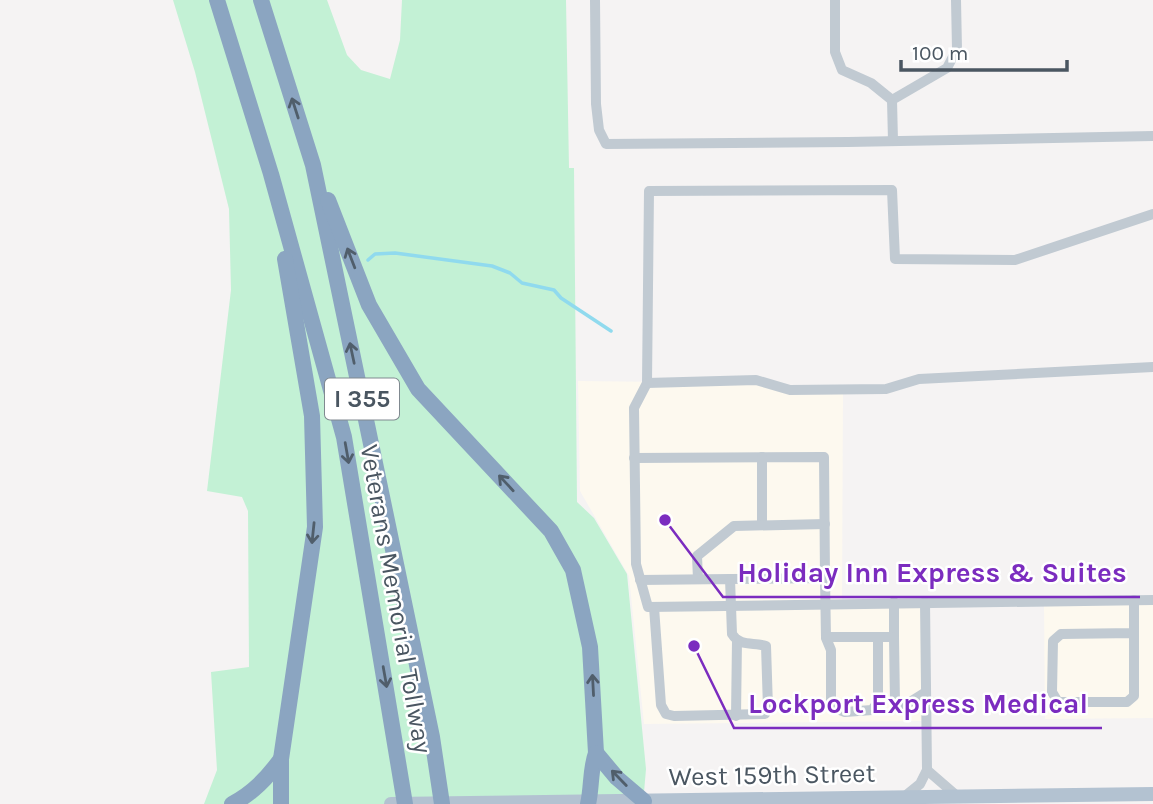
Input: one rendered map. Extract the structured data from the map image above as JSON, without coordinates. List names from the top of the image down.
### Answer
{
  "streets": {
    "highway": ["I 355", "Veterans Memorial Tollway"],
    "main road": ["West 159th Street"]
  },
  "places": ["Holiday Inn Express & Suites", "Lockport Express Medical"],
  "scale_bar": "100 m"
}
